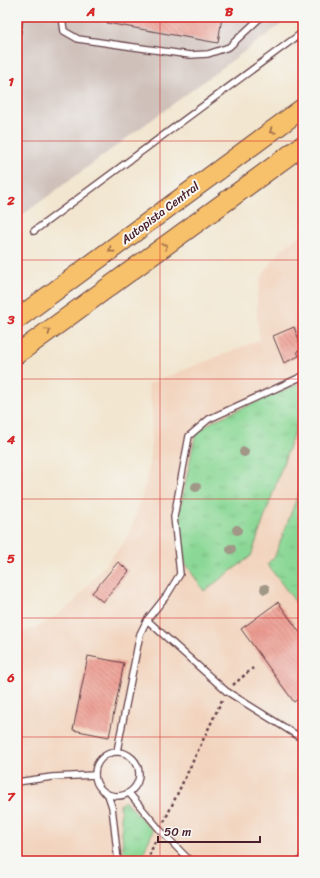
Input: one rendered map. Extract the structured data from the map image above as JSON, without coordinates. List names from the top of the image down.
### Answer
{
  "streets": {
    "highway": ["Autopista Central"]
  },
  "scale_bar": "50 m",
  "grid": {
    "columns": ["A", "B"],
    "rows": [
      "1",
      "2",
      "3",
      "4",
      "5",
      "6",
      "7"
    ]
  }
}
